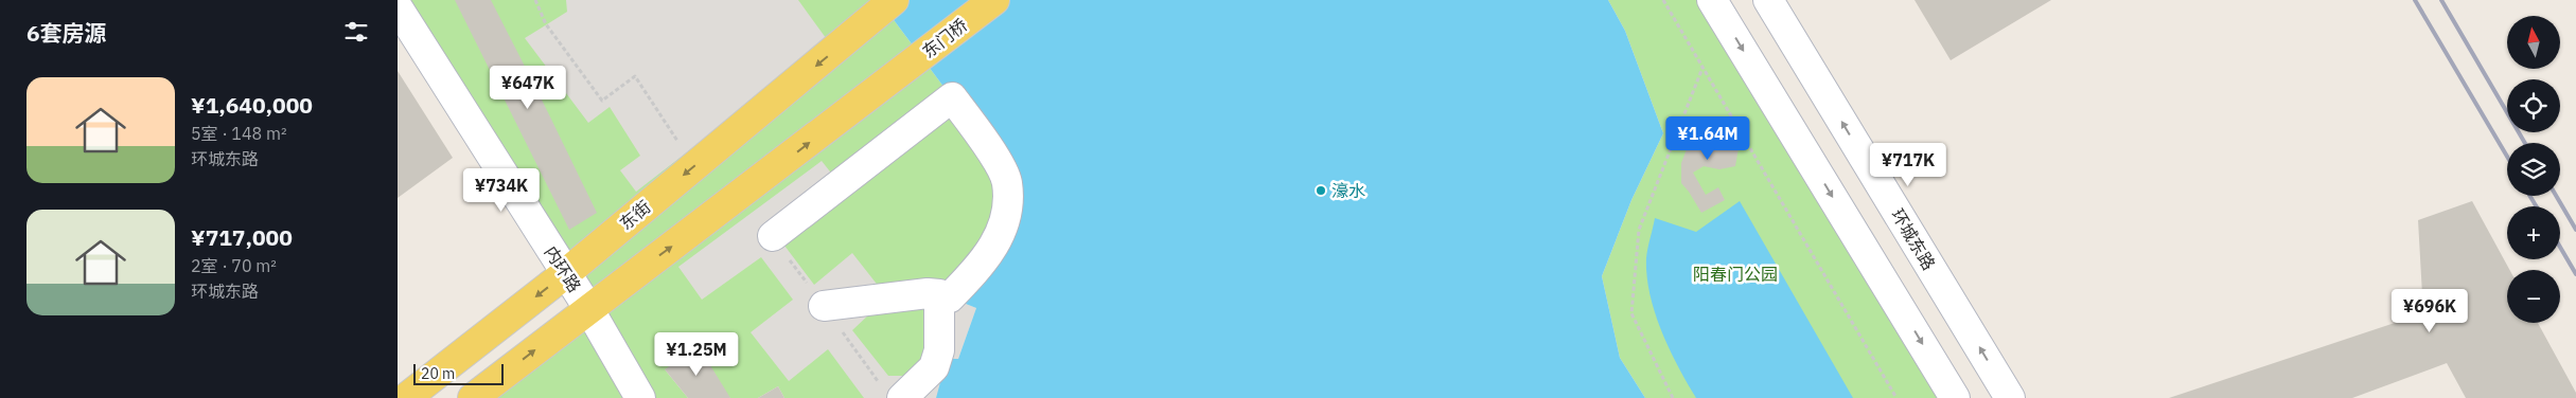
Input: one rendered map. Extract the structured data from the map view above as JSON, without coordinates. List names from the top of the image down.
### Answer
{
  "streets": {
    "main road": ["东门桥", "东街"],
    "street": ["环城东路", "内环路"]
  },
  "crossings": [
    ["东门桥", "内环路"],
    ["东街", "内环路"]
  ],
  "one_way": ["东门桥", "东街"],
  "parks": ["阳春门公园"],
  "places": ["濠水"],
  "scale_bar": "20 m",
  "north": "top",
  "page": {
    "heading": "6套房源",
    "map_buttons": ["+", "−"],
    "list": [
      {
        "name": "¥1,640,000",
        "note": "5室 · 148 m² · 环城东路"
      },
      {
        "name": "¥717,000",
        "note": "2室 · 70 m² · 环城东路"
      }
    ],
    "price": [
      "¥647K",
      "¥1.64M",
      "¥717K",
      "¥734K",
      "¥696K",
      "¥1.25M"
    ],
    "scale": "20 m"
  }
}
